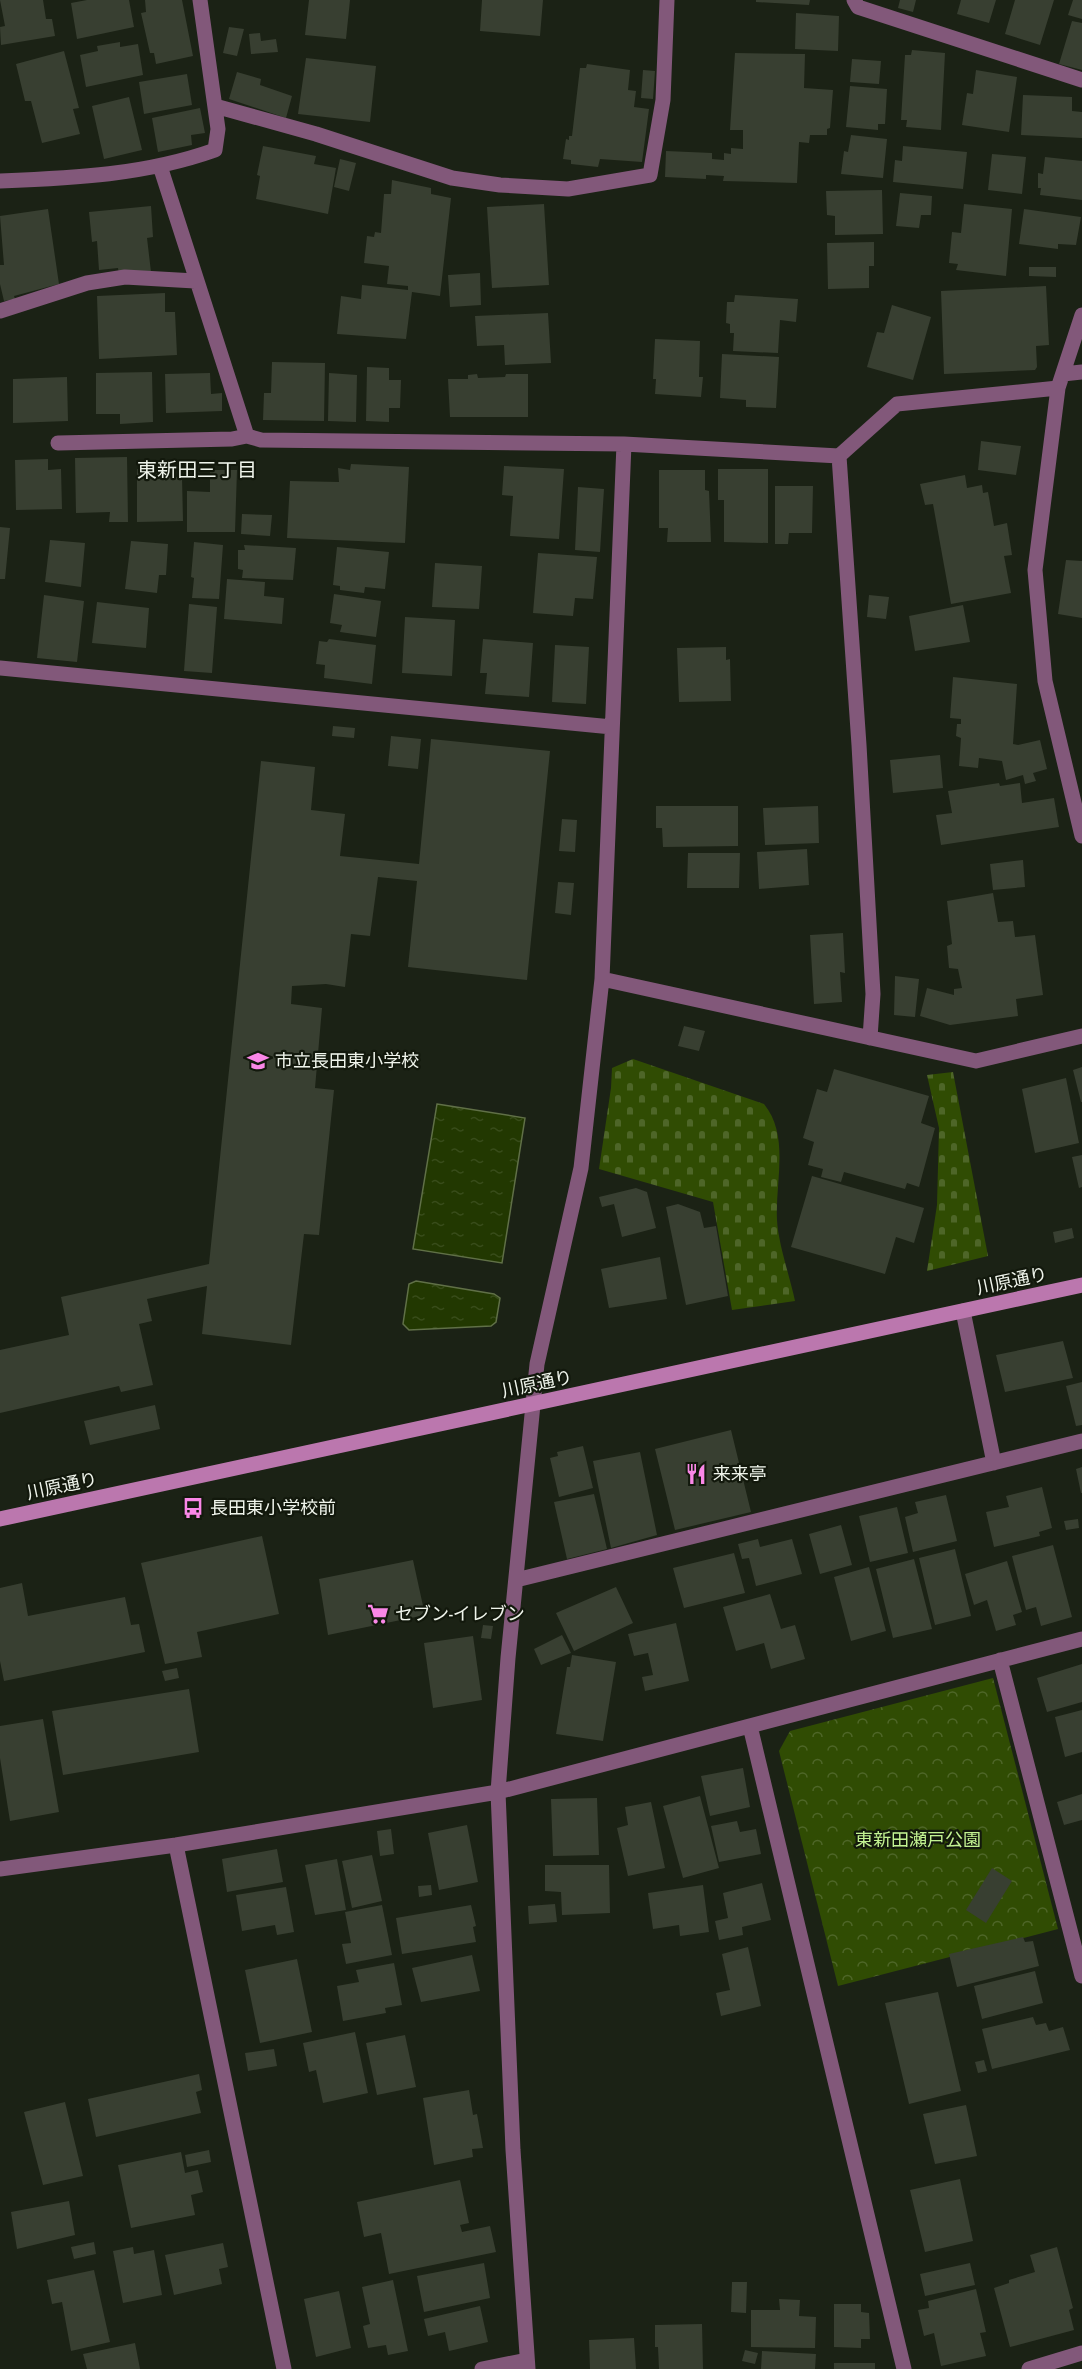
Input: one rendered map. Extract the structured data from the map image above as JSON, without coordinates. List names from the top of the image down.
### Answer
{
  "streets": {
    "street": ["川原通り"]
  },
  "districts": ["東新田三丁目"],
  "parks": ["東新田瀬戸公園"],
  "places": {
    "school or university": ["市立長田東小学校"],
    "restaurant": ["来来亭"],
    "bus stop": ["長田東小学校前"],
    "supermarket": ["セブン-イレブン"]
  }
}
